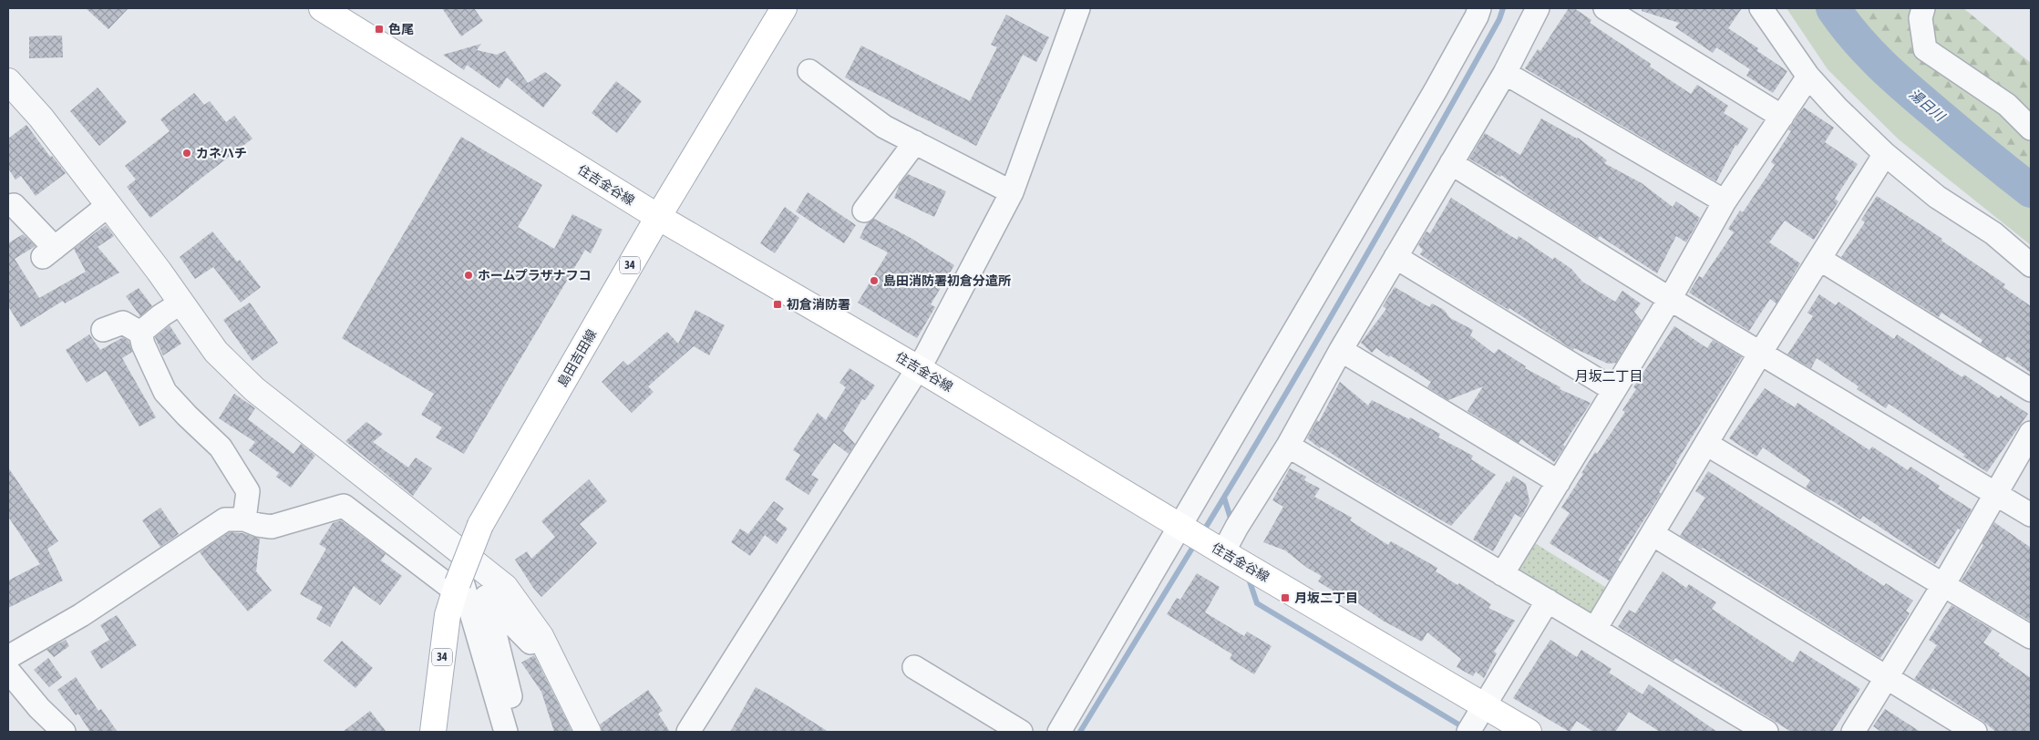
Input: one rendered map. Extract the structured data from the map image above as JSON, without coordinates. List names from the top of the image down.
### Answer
{
  "streets": {
    "main road": ["住吉金谷線", "34", "島田吉田線"]
  },
  "crossings": [
    ["住吉金谷線", "島田吉田線"]
  ],
  "districts": ["月坂二丁目"],
  "water": ["湯日川"],
  "places": {
    "transit": ["色尾", "初倉消防署", "月坂二丁目"],
    "other": ["カネハチ", "ホームプラザナフコ", "島田消防署初倉分遣所"]
  }
}
